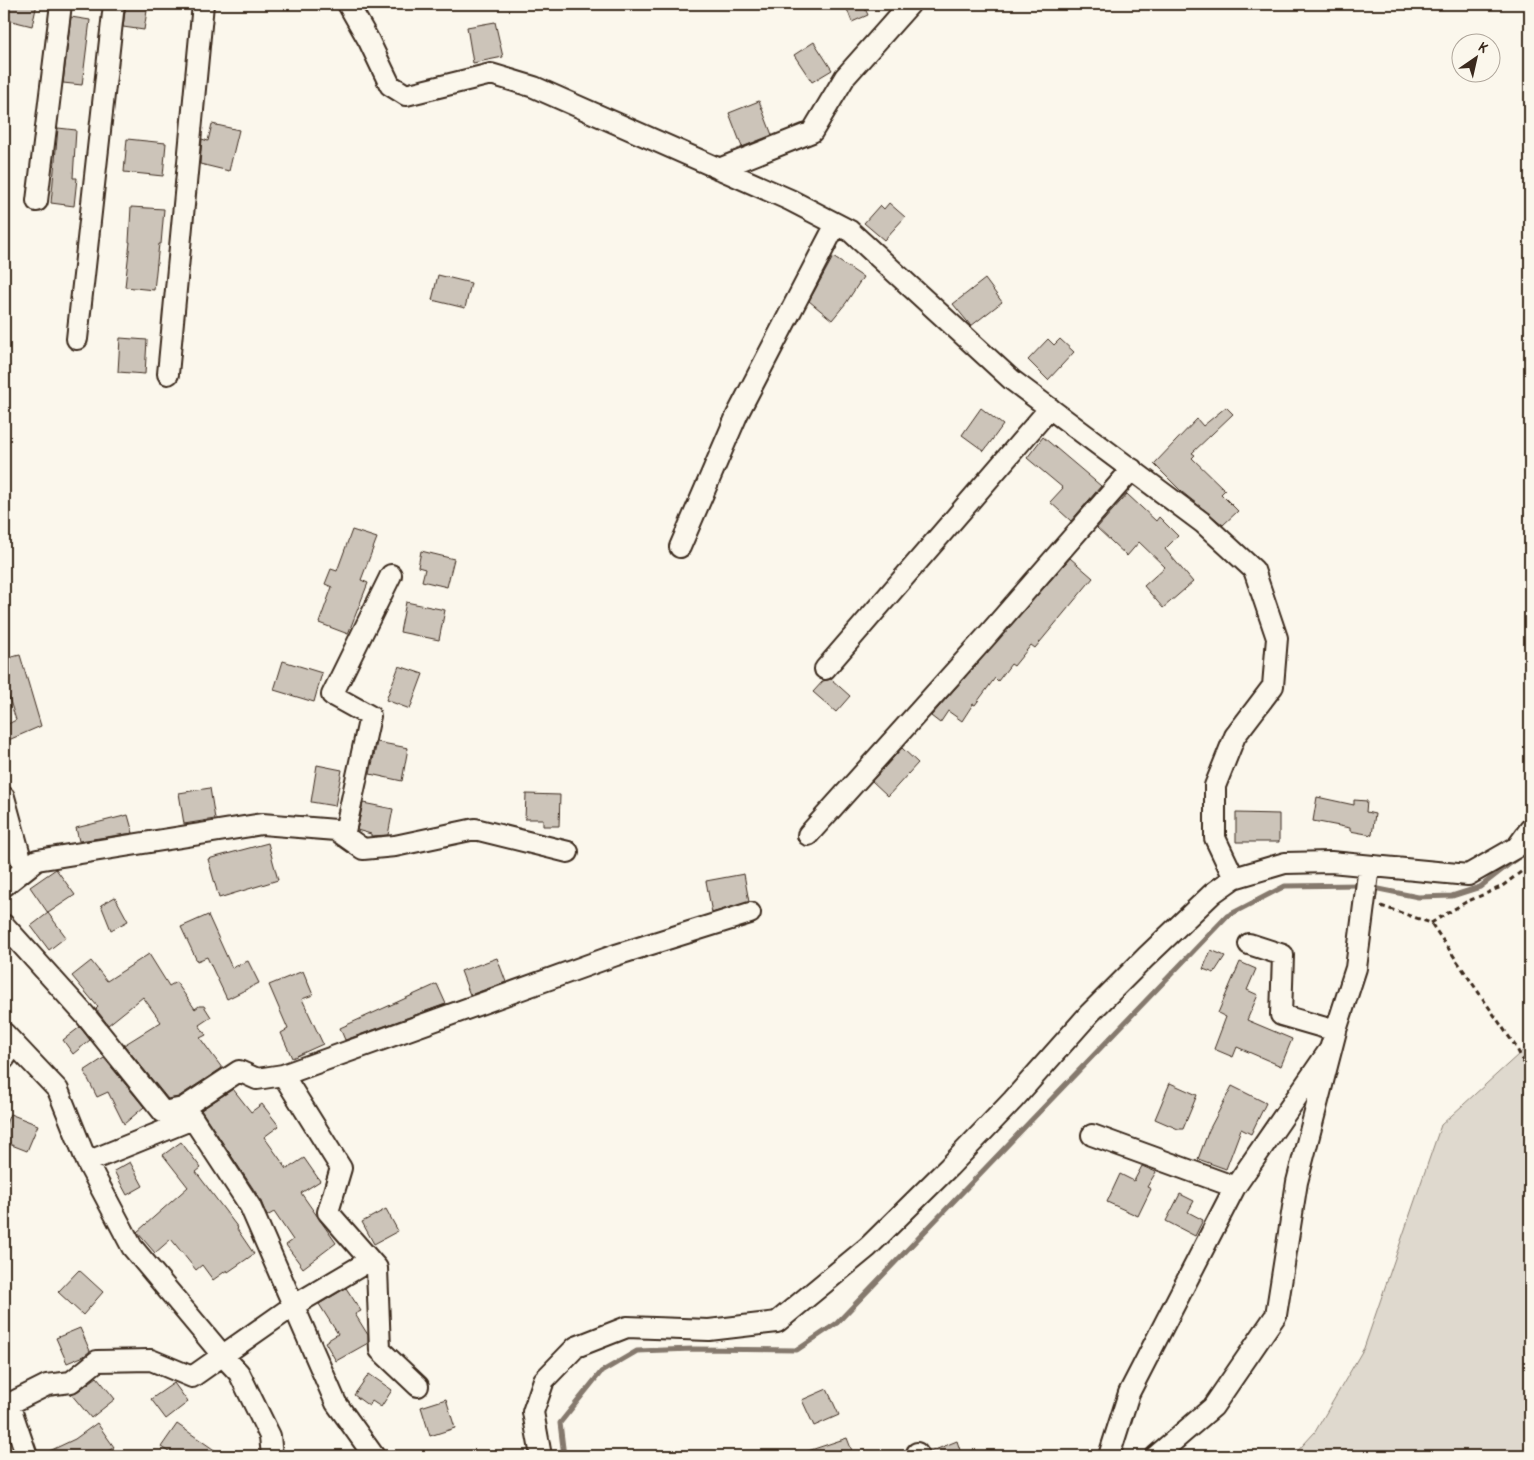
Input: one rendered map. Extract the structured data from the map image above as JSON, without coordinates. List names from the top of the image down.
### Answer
{
  "north": "top right"
}
